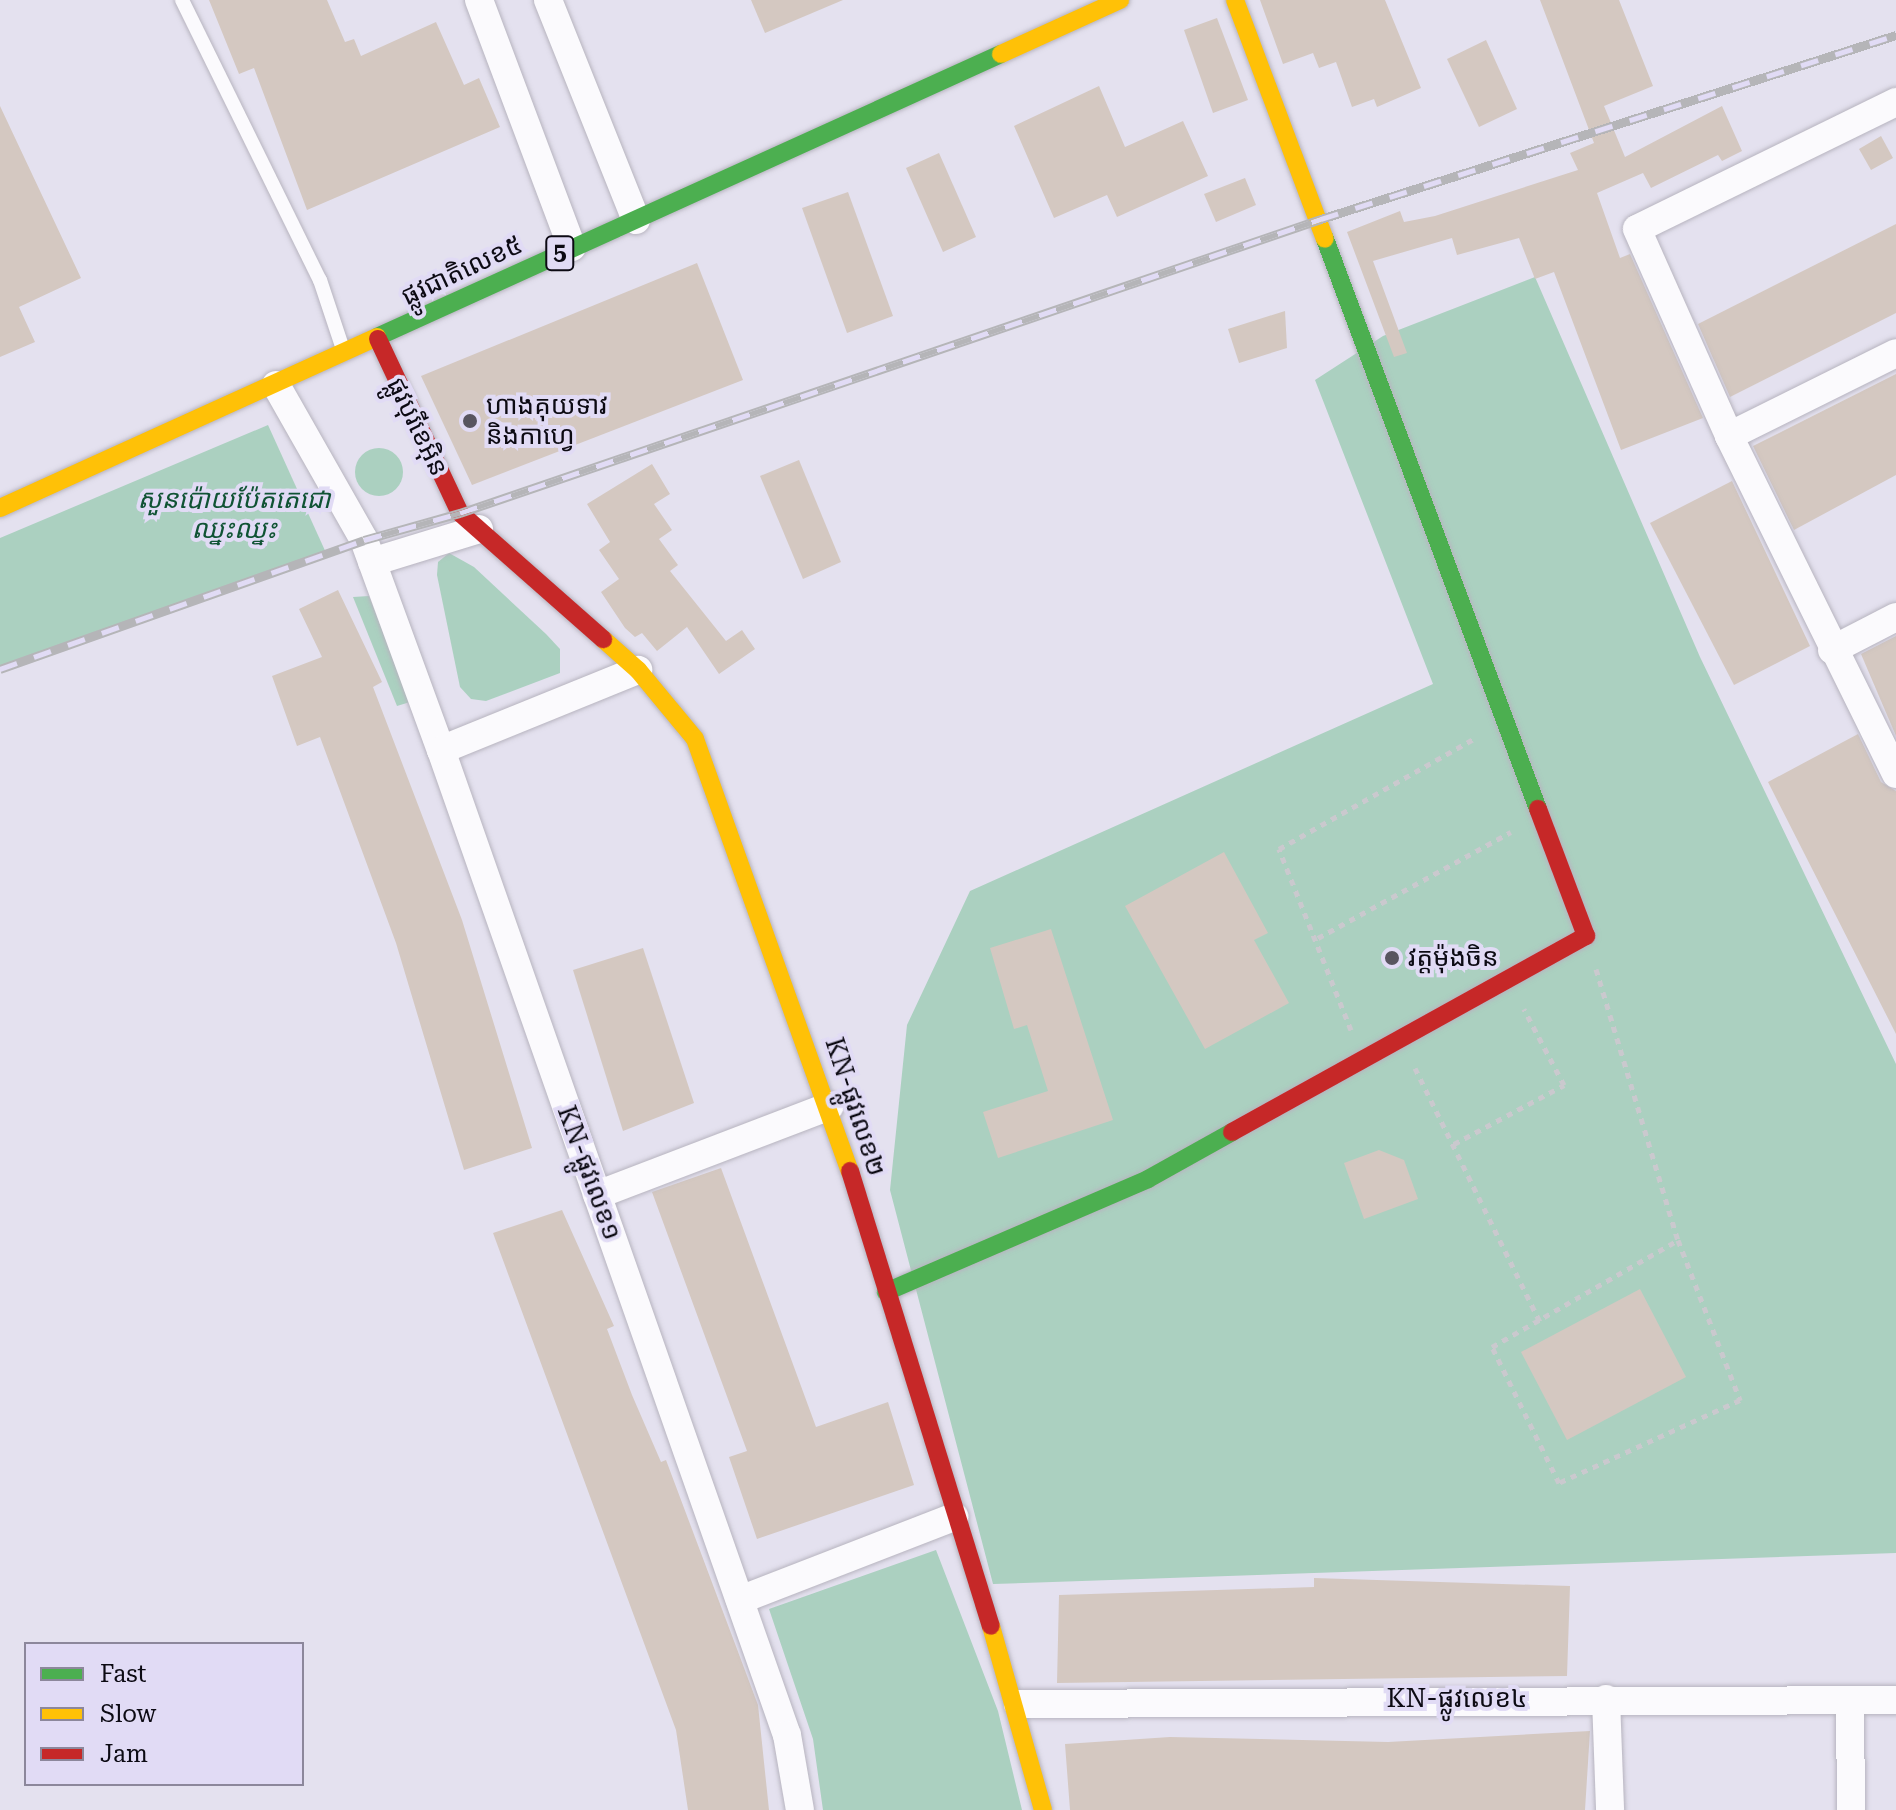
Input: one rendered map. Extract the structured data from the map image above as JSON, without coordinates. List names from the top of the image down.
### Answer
{
  "streets": {
    "main road": [
      "5",
      "ផ្លូវជាតិលេខ៥",
      "ផ្លូវបុរីខេអ៊ិន",
      "KN-ផ្លូវលេខ២"
    ],
    "street": ["KN-ផ្លូវលេខ១", "KN-ផ្លូវលេខ៤"]
  },
  "crossings": [
    ["ផ្លូវជាតិលេខ៥", "ផ្លូវបុរីខេអ៊ិន"],
    ["ផ្លូវបុរីខេអ៊ិន", "KN-ផ្លូវលេខ២"],
    ["KN-ផ្លូវលេខ២", "KN-ផ្លូវលេខ៤"]
  ],
  "parks": ["សួនប៉ោយប៉ែតតេជោ ឈ្នះឈ្នះ"],
  "places": ["ហាងគុយទាវ និងកាហ្វេ", "វត្តម៉ុងចិន"],
  "legend": ["Fast", "Slow", "Jam"]
}
